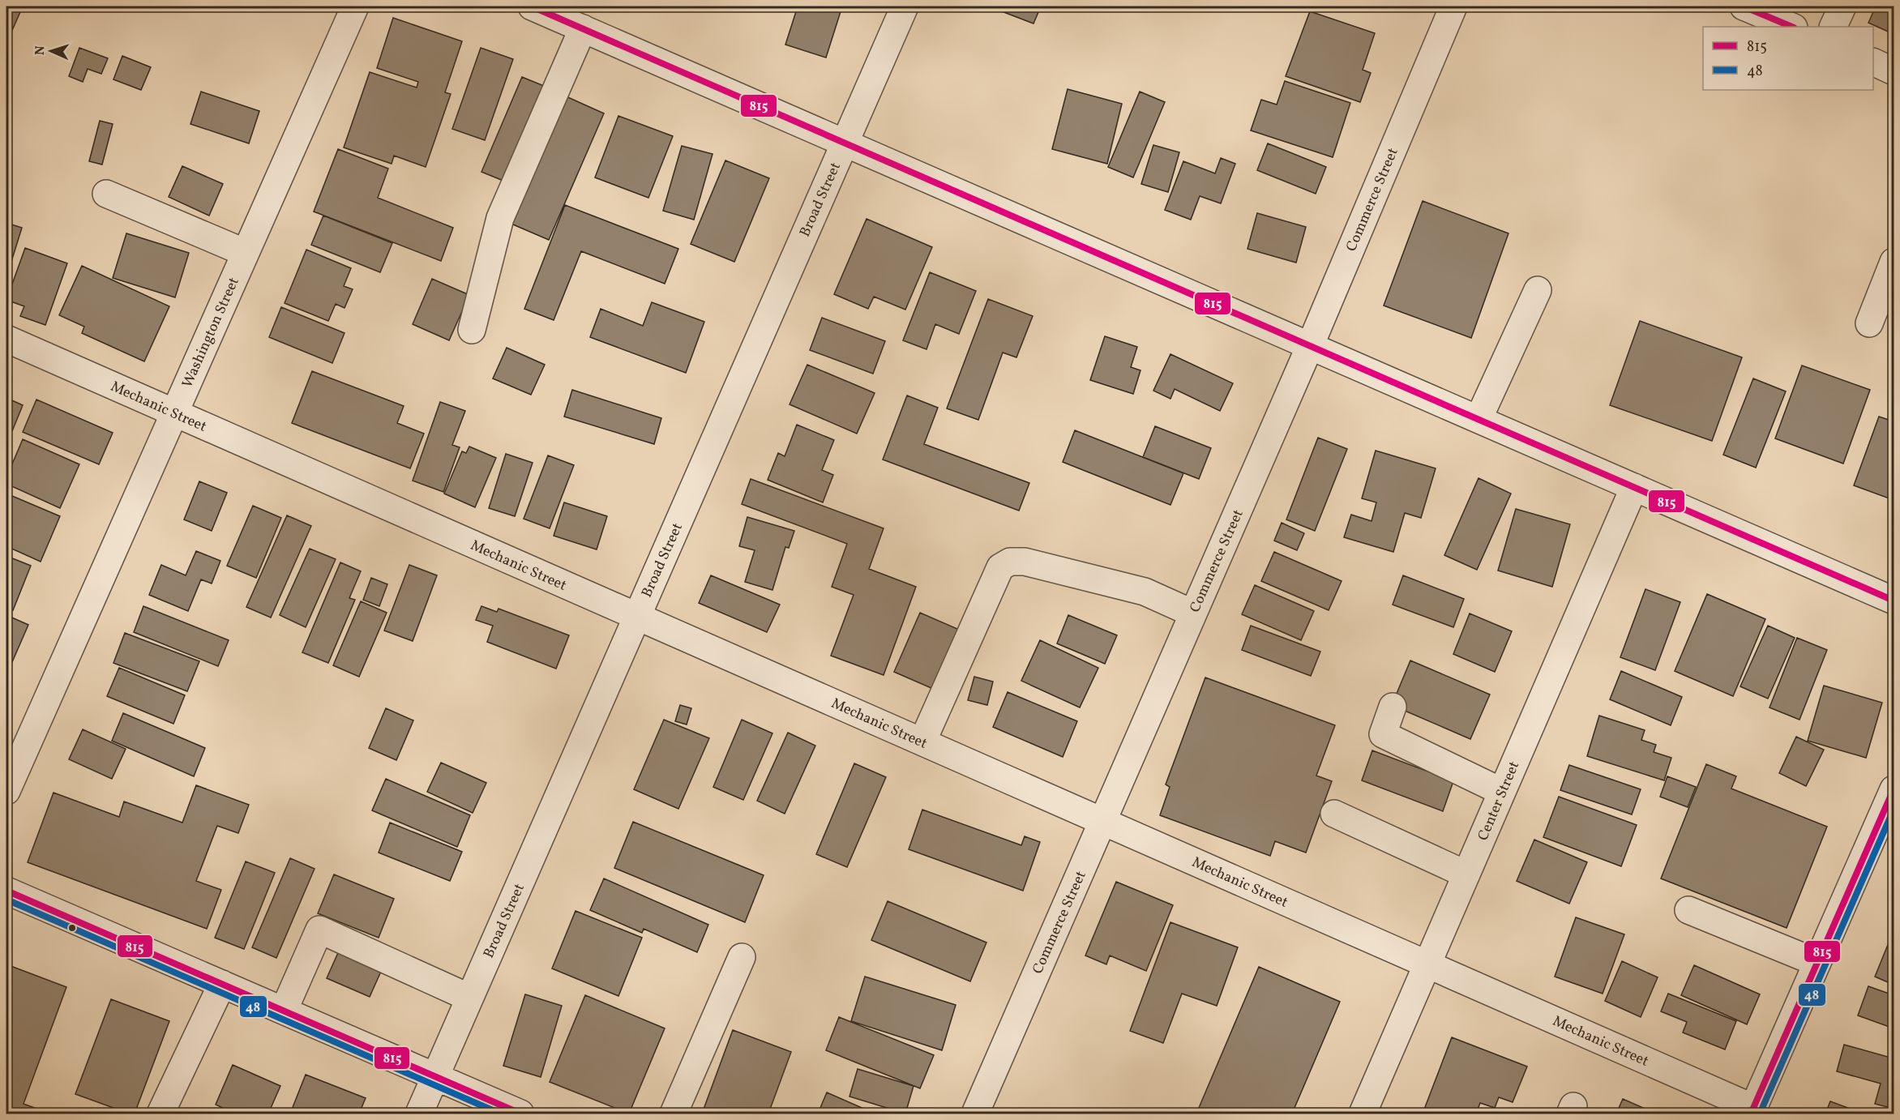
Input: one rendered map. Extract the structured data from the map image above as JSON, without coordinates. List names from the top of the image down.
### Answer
{
  "streets": {
    "street": [
      "Broad Street",
      "Commerce Street",
      "Washington Street",
      "Mechanic Street",
      "Center Street"
    ]
  },
  "crossings": [
    ["Broad Street", "Mechanic Street"],
    ["Commerce Street", "Mechanic Street"],
    ["Washington Street", "Mechanic Street"],
    ["Mechanic Street", "Center Street"]
  ],
  "lines": ["transit line 815", "transit line 48"],
  "legend": ["815", "48"],
  "north": "left"
}
